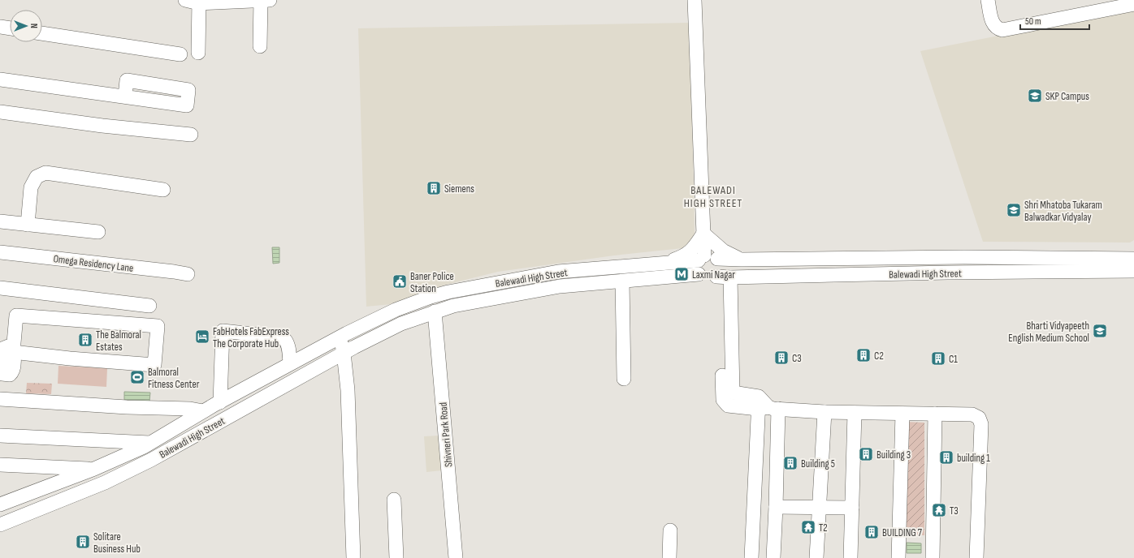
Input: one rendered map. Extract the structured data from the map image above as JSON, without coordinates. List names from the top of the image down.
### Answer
{
  "streets": {
    "street": ["Omega Residency Lane", "Balewadi High Street", "Shivneri Park Road"]
  },
  "crossings": [
    ["Balewadi High Street", "Shivneri Park Road"]
  ],
  "districts": ["BALEWADI HIGH STREET"],
  "places": {
    "school or university": ["SKP Campus", "Shri Mhatoba Tukaram Balwadkar Vidyalay", "Bharti Vidyapeeth English Medium School"],
    "building": [
      "Siemens",
      "The Balmoral Estates",
      "C2",
      "C3",
      "C1",
      "Building 3",
      "building 1",
      "Building 5",
      "BUILDING 7",
      "Solitare Business Hub"
    ],
    "metro station": ["Laxmi Nagar"],
    "public building": ["Baner Police Station"],
    "hotel": ["FabHotels FabExpress The Corporate Hub"],
    "sports": ["Balmoral Fitness Center"],
    "temple": ["T3", "T2"]
  },
  "scale_bar": "50 m",
  "north": "right"
}
